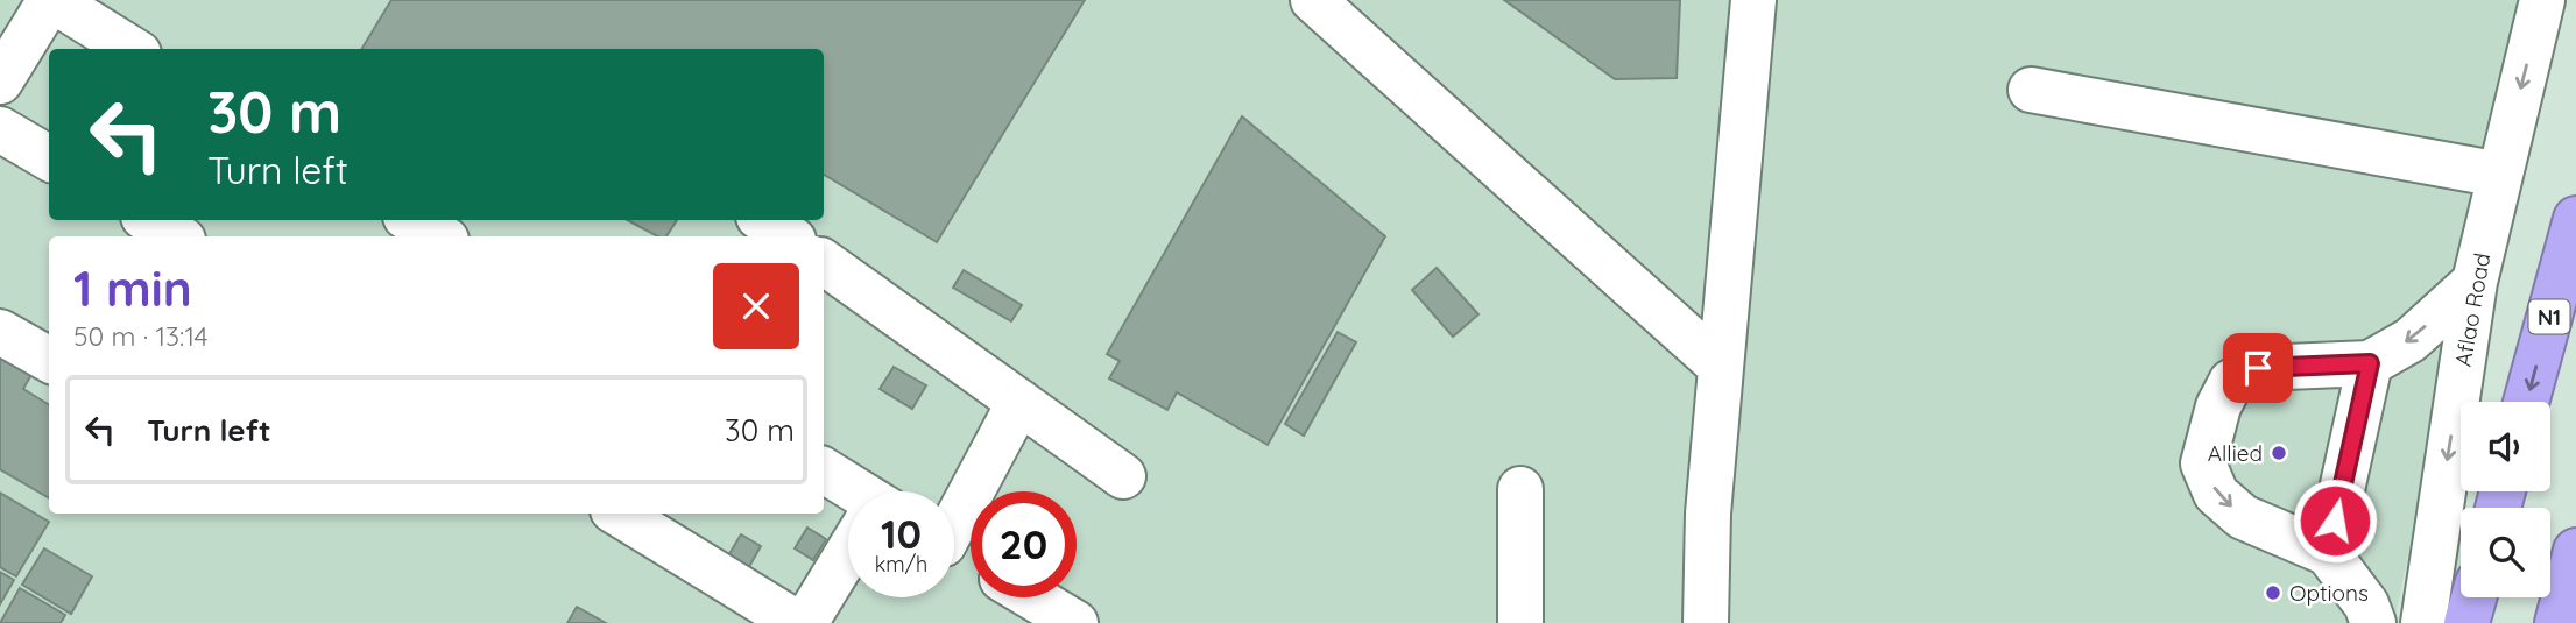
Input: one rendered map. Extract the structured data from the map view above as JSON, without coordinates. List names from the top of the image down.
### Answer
{
  "streets": {
    "highway": ["N1"],
    "street": ["Aflao Road"]
  },
  "places": ["Allied", "Options"],
  "page": {
    "turn": ["30 m", "Turn left"],
    "heading": ["1 min", "50 m · 13:14"],
    "list": [
      {
        "name": "Turn left",
        "value": "30 m"
      }
    ],
    "speed": "10 km/h",
    "limit": "20"
  }
}
